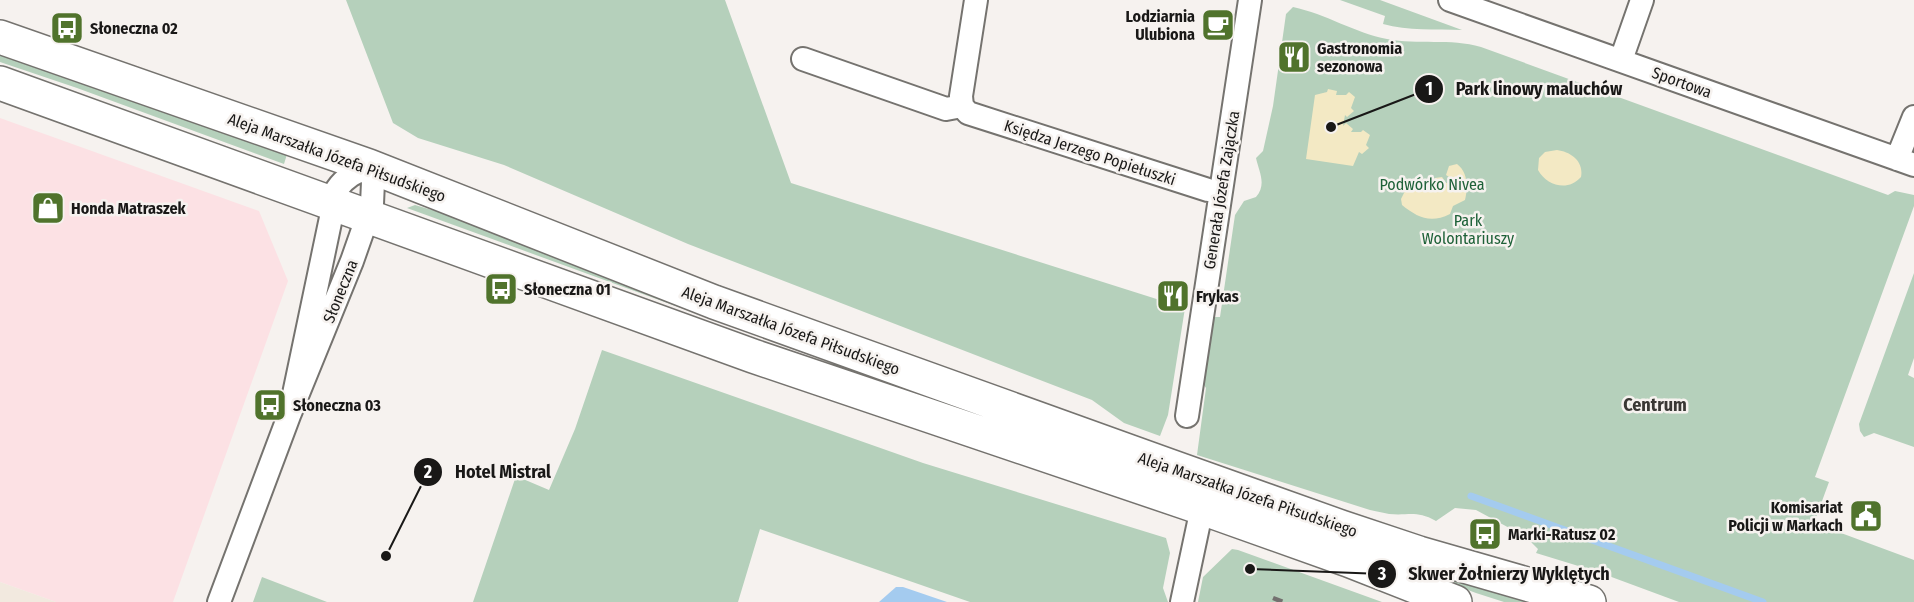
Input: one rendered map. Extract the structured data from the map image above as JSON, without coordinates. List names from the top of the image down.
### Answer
{
  "streets": {
    "main road": ["Aleja Marszałka Józefa Piłsudskiego"],
    "street": [
      "Sportowa",
      "Księdza Jerzego Popiełuszki",
      "Generała Józefa Zajączka",
      "Słoneczna"
    ]
  },
  "crossings": [
    ["Księdza Jerzego Popiełuszki", "Generała Józefa Zajączka"],
    ["Aleja Marszałka Józefa Piłsudskiego", "Słoneczna"]
  ],
  "districts": ["Centrum"],
  "parks": ["Podwórko Nivea", "Park Wolontariuszy"],
  "places": {
    "cafe": ["Lodziarnia Ulubiona"],
    "bus stop": [
      "Słoneczna 02",
      "Słoneczna 01",
      "Słoneczna 03",
      "Marki-Ratusz 02"
    ],
    "restaurant": ["Gastronomia sezonowa", "Frykas"],
    "other": ["Park linowy maluchów", "Hotel Mistral", "Skwer Żołnierzy Wyklętych"],
    "shop": ["Honda Matraszek"],
    "public building": ["Komisariat Policji w Markach"]
  }
}
